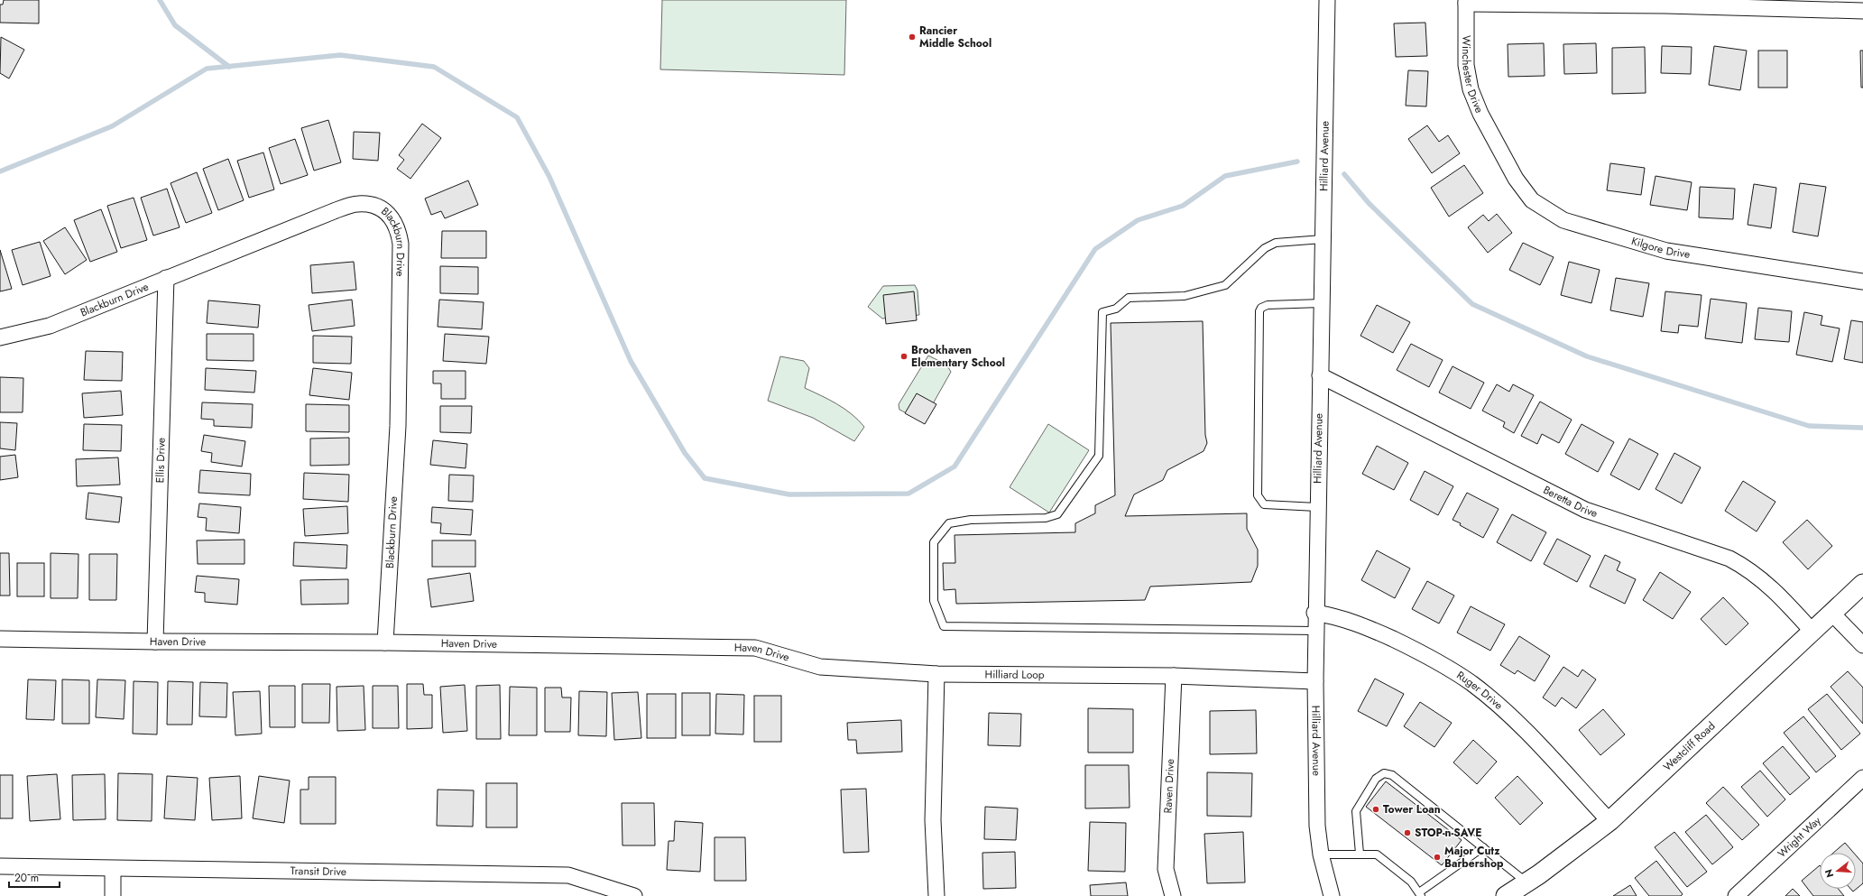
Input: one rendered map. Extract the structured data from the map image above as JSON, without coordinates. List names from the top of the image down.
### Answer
{
  "streets": {
    "street": [
      "Winchester Drive",
      "Hilliard Avenue",
      "Blackburn Drive",
      "Kilgore Drive",
      "Ellis Drive",
      "Beretta Drive",
      "Haven Drive",
      "Hilliard Loop",
      "Ruger Drive",
      "Westcliff Road",
      "Raven Drive",
      "Wright Way",
      "Transit Drive"
    ]
  },
  "crossings": [
    ["Winchester Drive", "Kilgore Drive"],
    ["Hilliard Avenue", "Beretta Drive"],
    ["Hilliard Avenue", "Hilliard Loop"],
    ["Hilliard Avenue", "Ruger Drive"],
    ["Blackburn Drive", "Ellis Drive"],
    ["Blackburn Drive", "Haven Drive"],
    ["Ellis Drive", "Haven Drive"],
    ["Beretta Drive", "Westcliff Road"],
    ["Haven Drive", "Hilliard Loop"],
    ["Hilliard Loop", "Raven Drive"],
    ["Ruger Drive", "Westcliff Road"]
  ],
  "places": [
    "Rancier Middle School",
    "Brookhaven Elementary School",
    "Tower Loan",
    "STOP-n-SAVE",
    "Major Cutz Barbershop"
  ],
  "scale_bar": "20 m",
  "north": "left"
}
